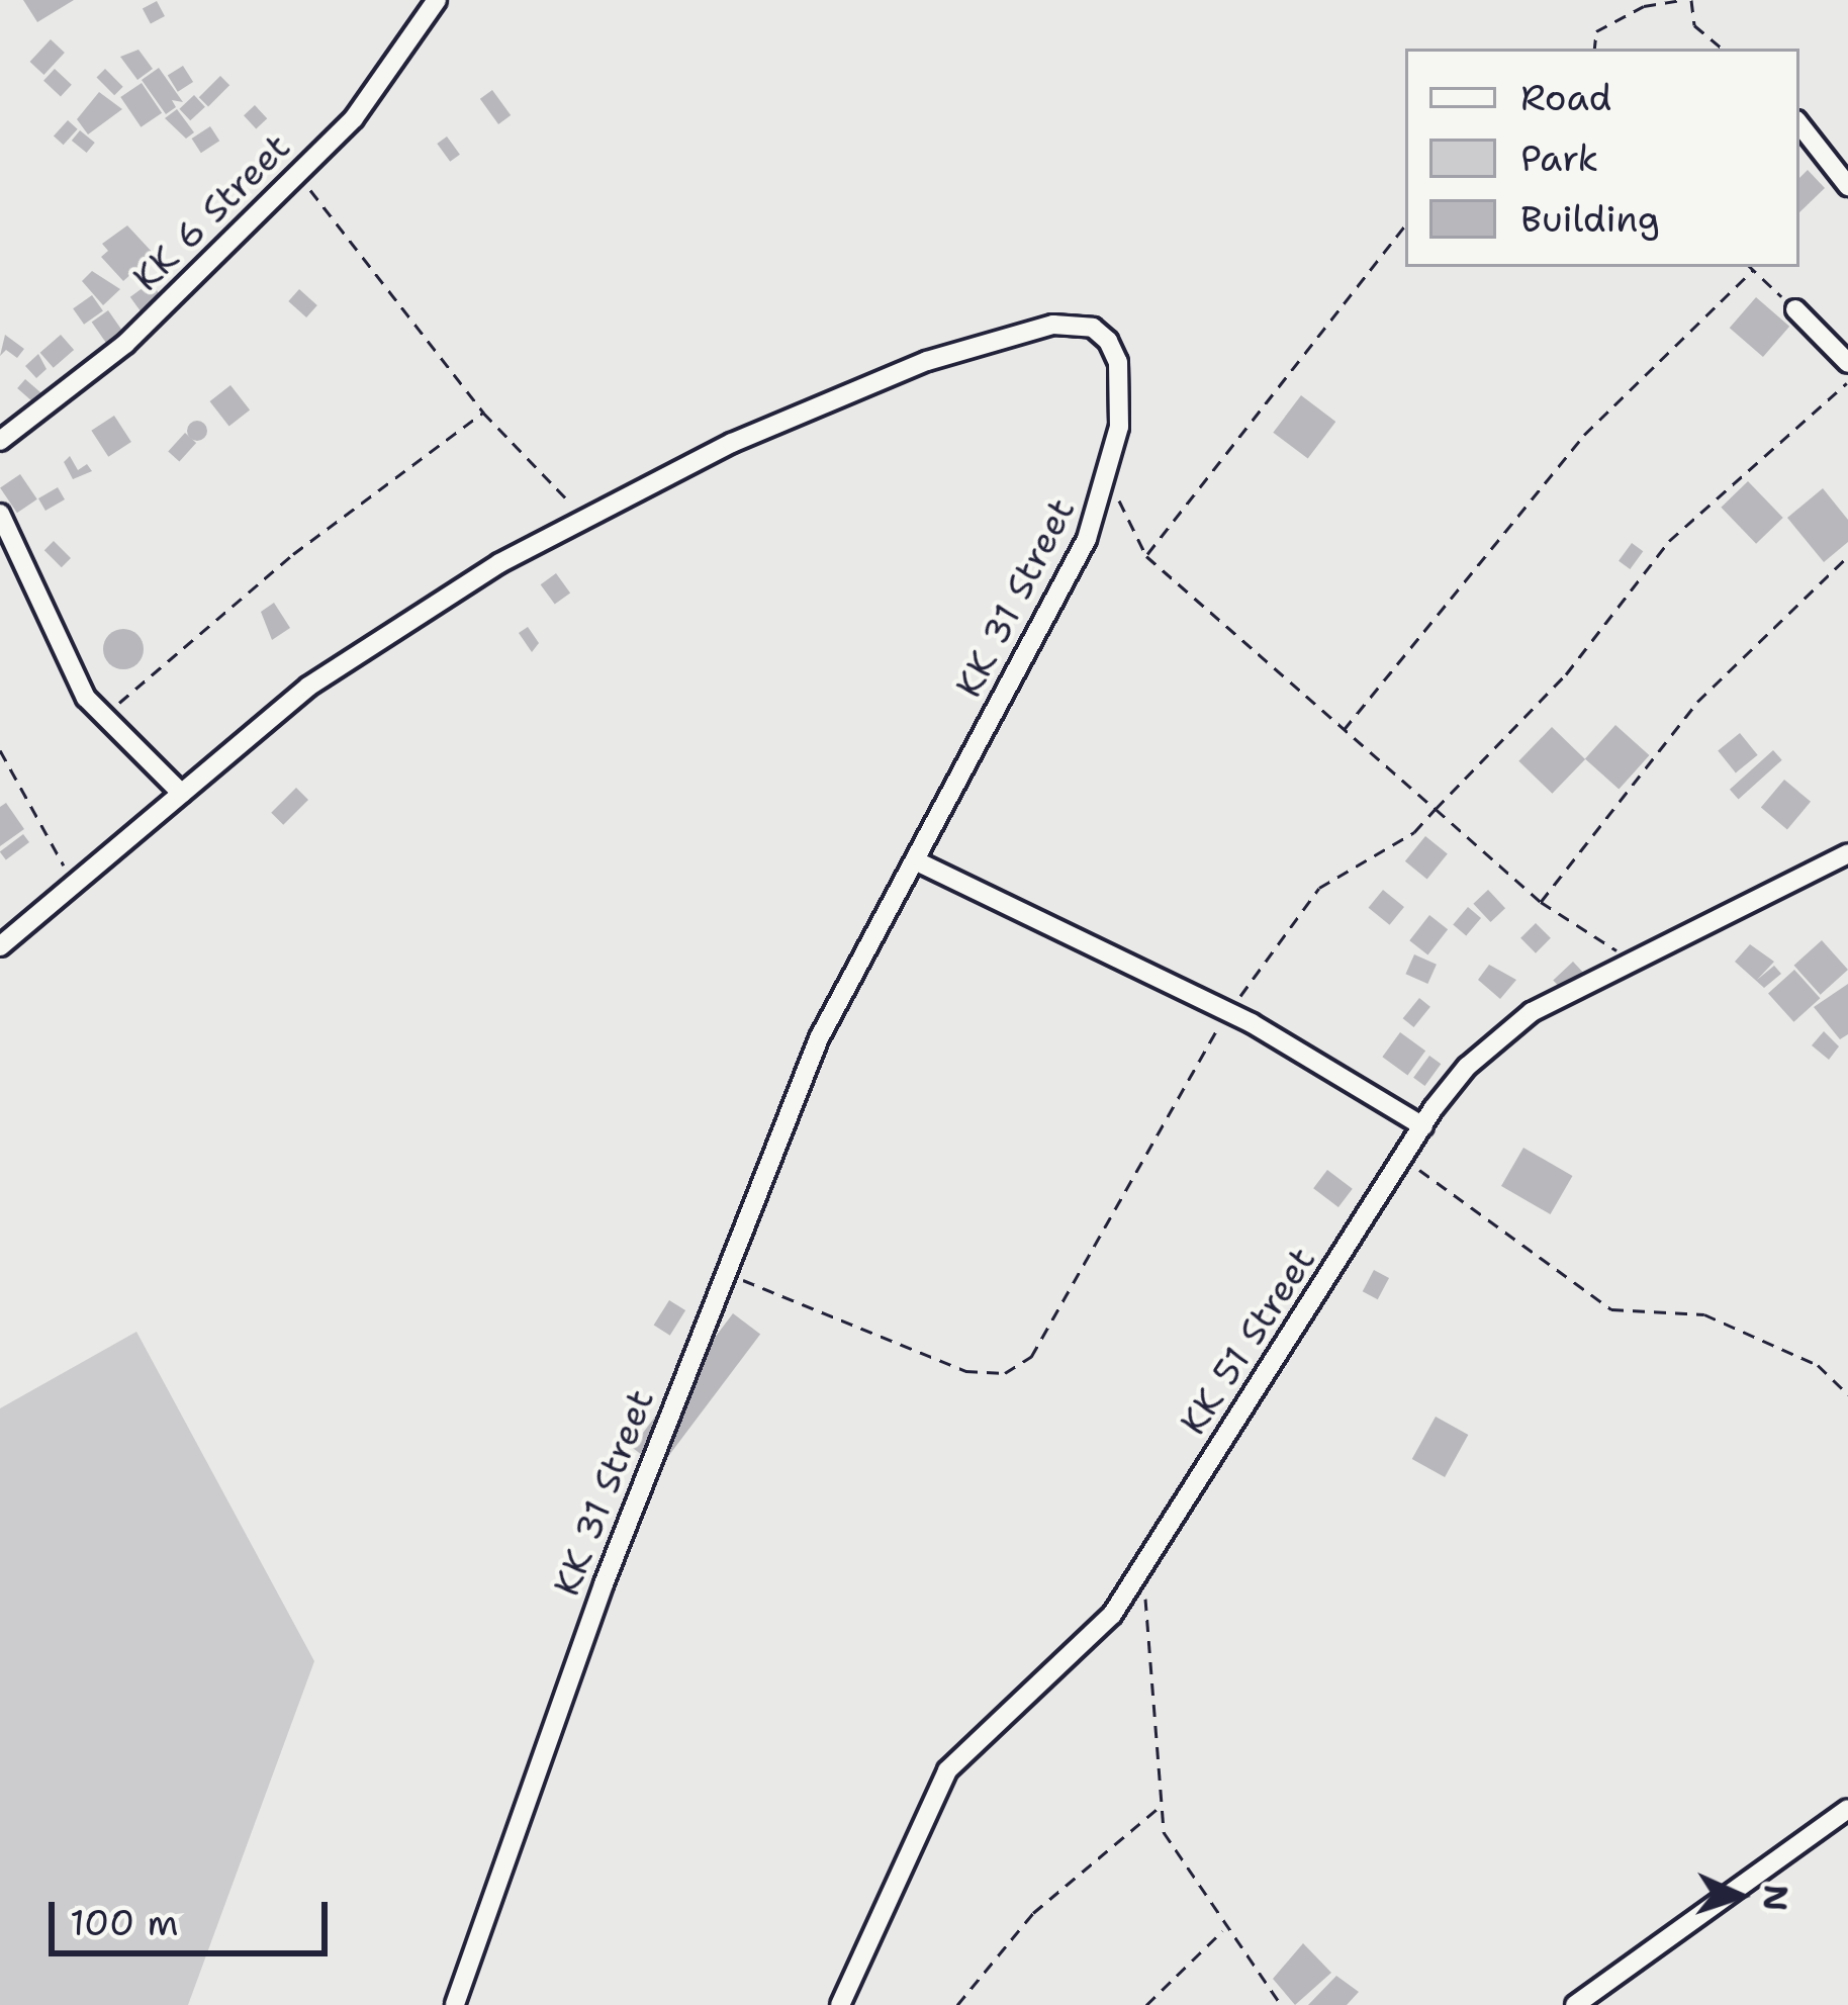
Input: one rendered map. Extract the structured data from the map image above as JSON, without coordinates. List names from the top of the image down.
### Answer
{
  "streets": {
    "street": ["KK 6 Street", "KK 31 Street", "KK 51 Street"]
  },
  "legend": ["Road", "Park", "Building"],
  "scale_bar": "100 m",
  "north": "right"
}
